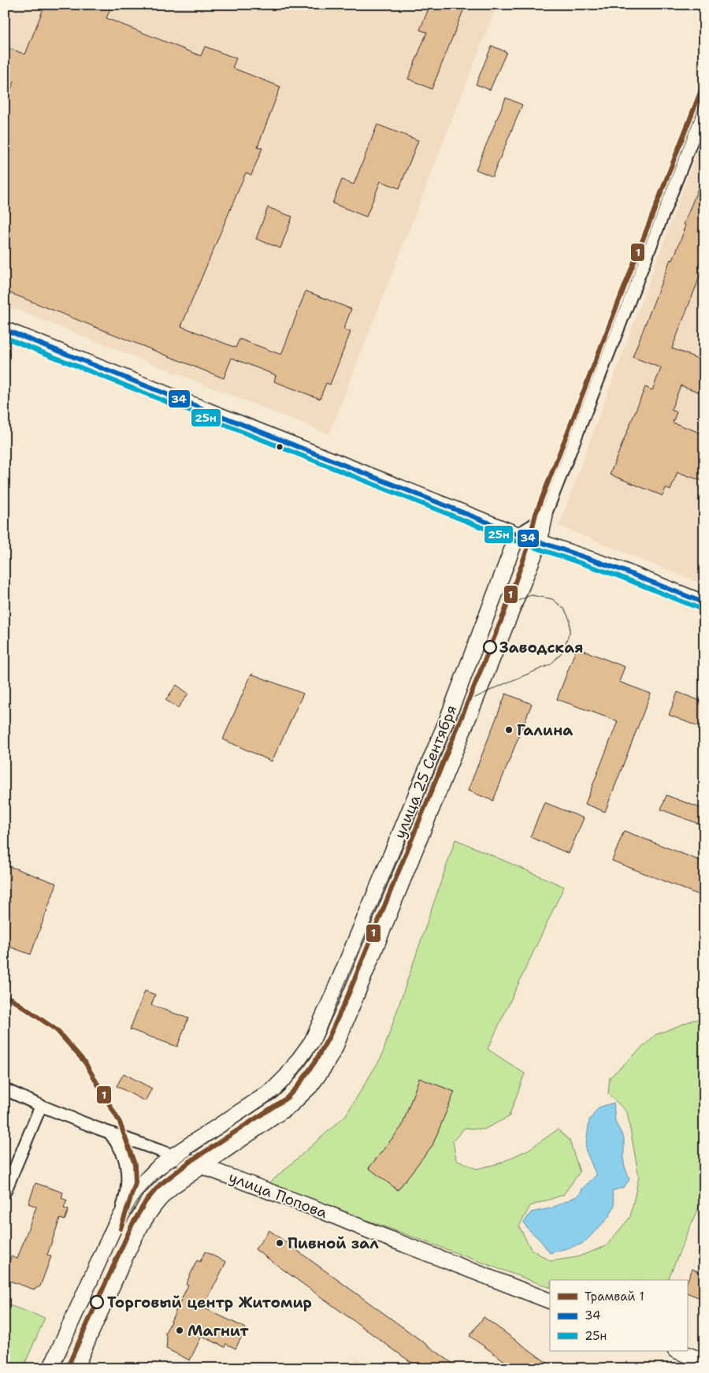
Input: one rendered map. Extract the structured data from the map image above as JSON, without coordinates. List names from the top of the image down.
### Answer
{
  "streets": {
    "main road": ["улица 25 Сентября", "улица Попова"]
  },
  "crossings": [
    ["улица 25 Сентября", "улица Попова"]
  ],
  "places": [
    "Заводская",
    "Галина",
    "Пивной зал",
    "Торговый центр Житомир",
    "Магнит"
  ],
  "lines": ["tram line 1", "transit line 34", "transit line 25н"],
  "legend": ["Трамвай 1", "34", "25н"]
}
